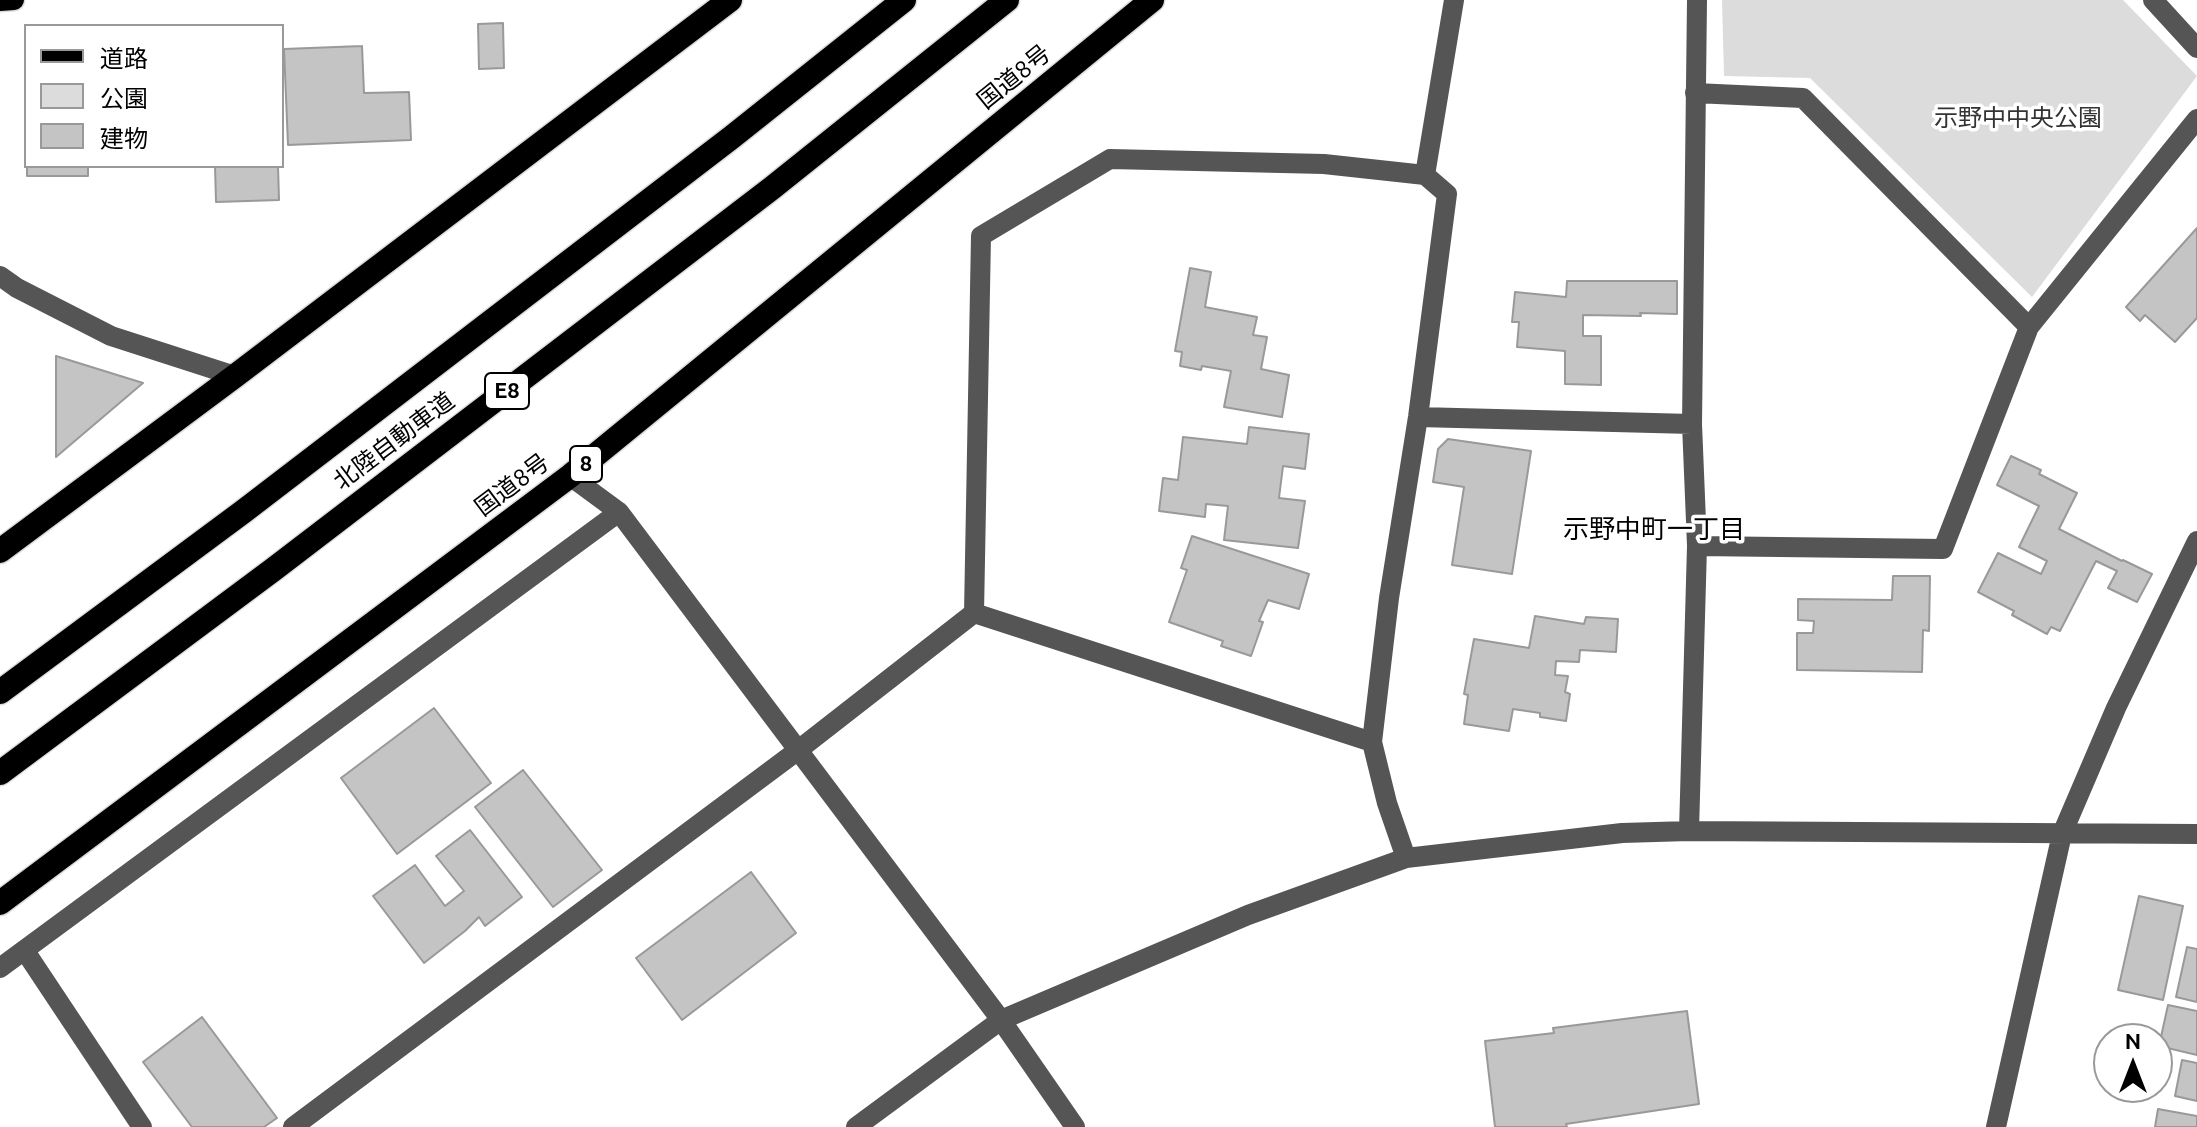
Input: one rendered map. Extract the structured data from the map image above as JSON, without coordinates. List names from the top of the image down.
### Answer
{
  "streets": {
    "highway": [
      "国道8号",
      "E8",
      "北陸自動車道",
      "8"
    ]
  },
  "districts": ["示野中町一丁目"],
  "parks": ["示野中中央公園"],
  "legend": ["道路", "公園", "建物"],
  "north": "top"
}
